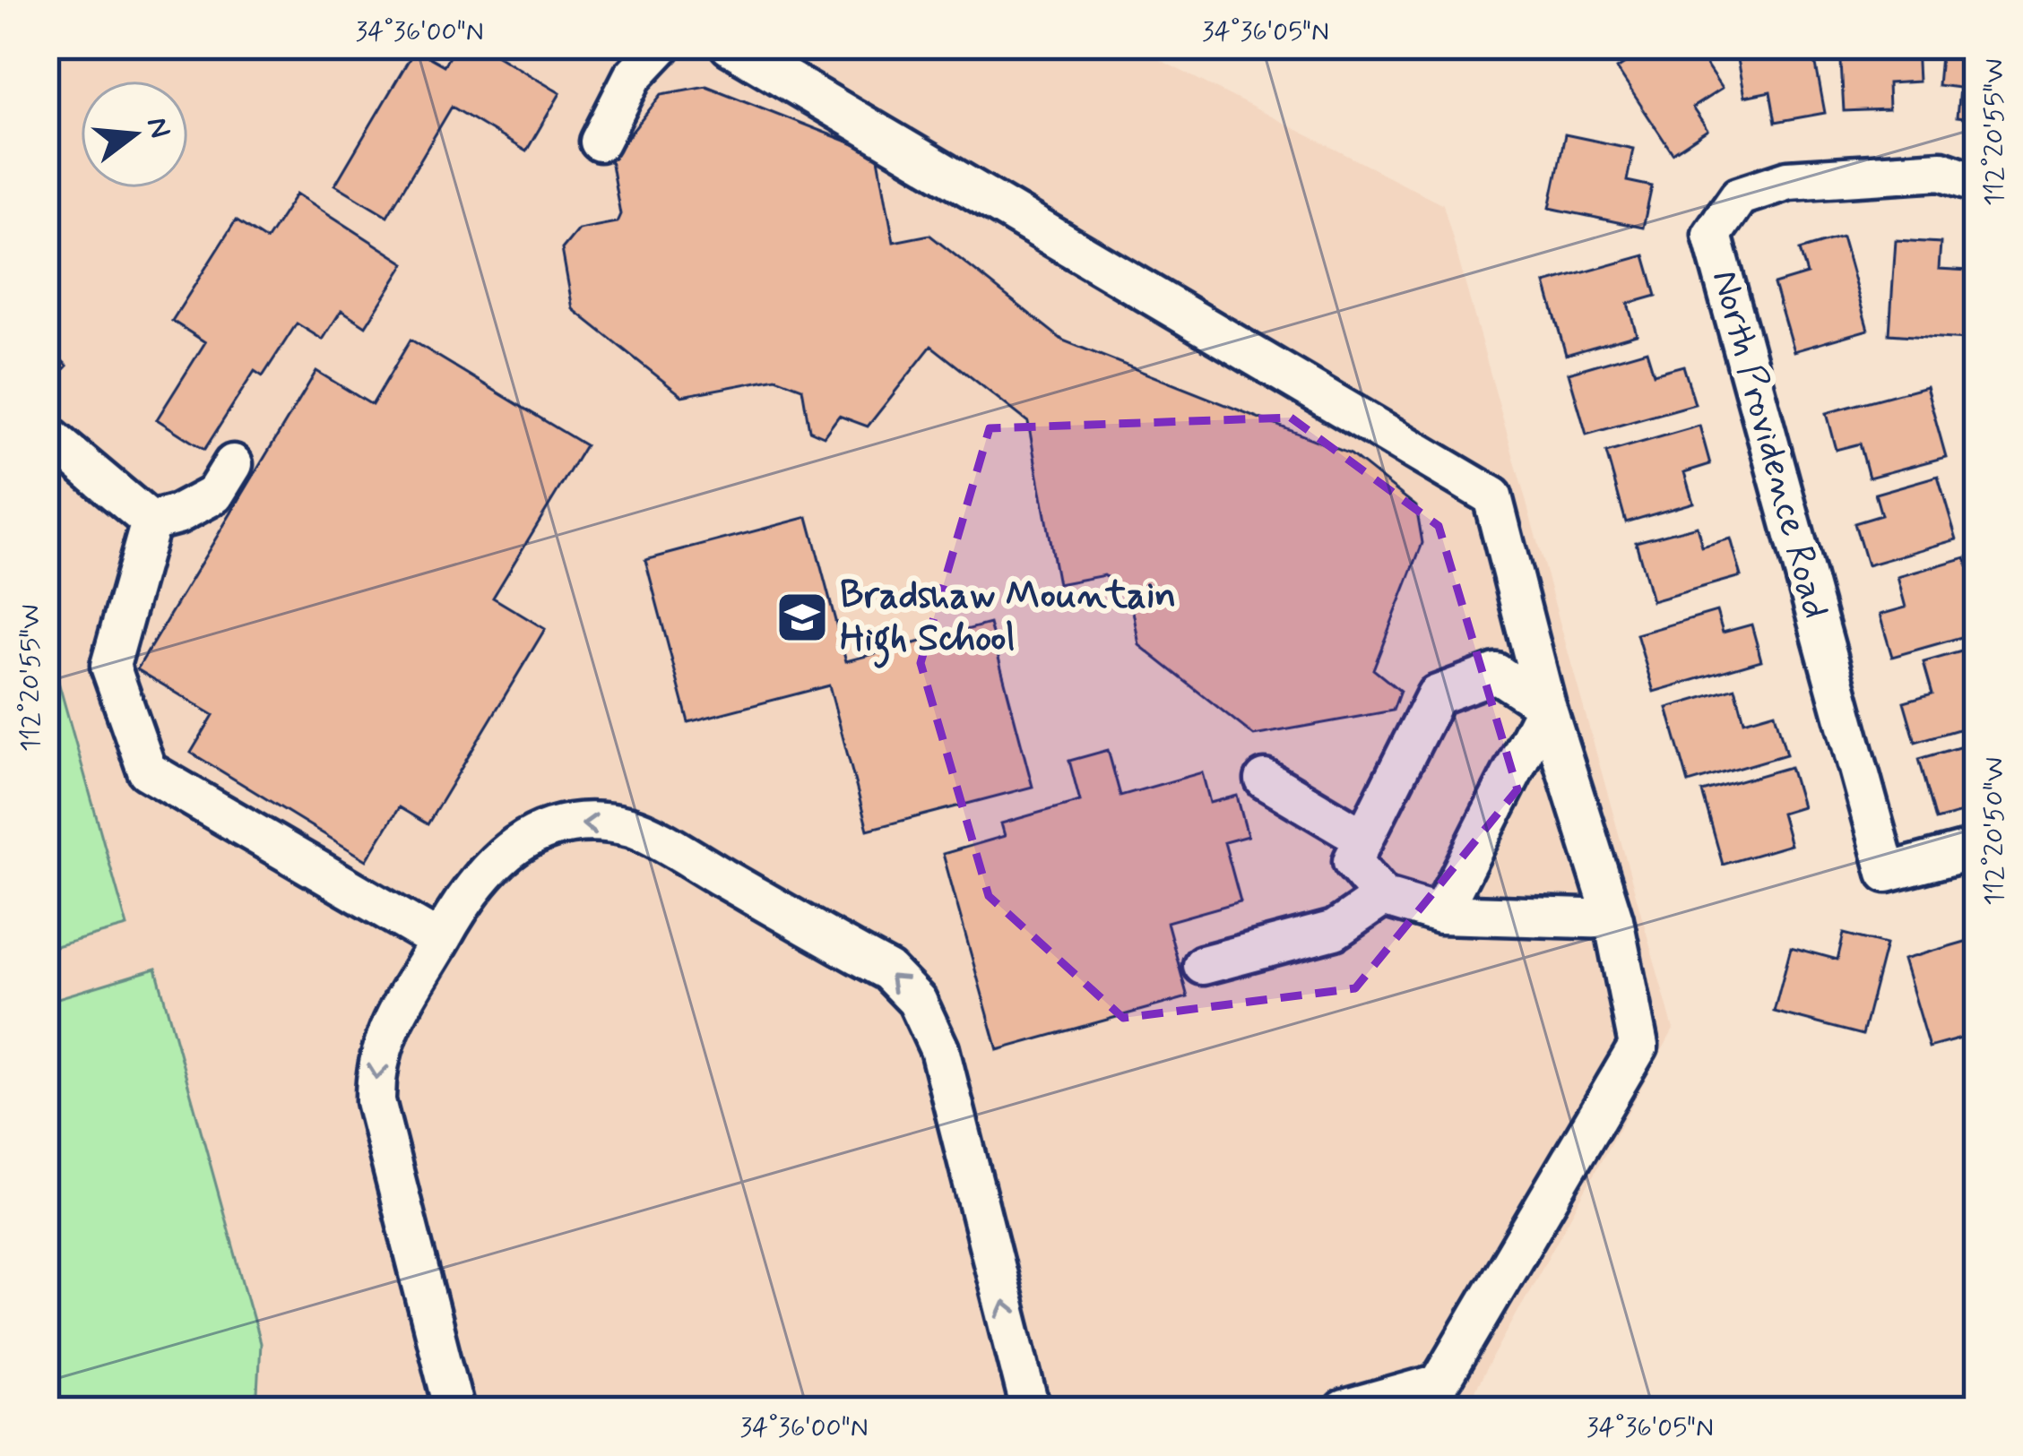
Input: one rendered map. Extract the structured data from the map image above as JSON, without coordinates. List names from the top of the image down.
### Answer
{
  "streets": {
    "street": ["North Providence Road"]
  },
  "places": {
    "school or university": ["Bradshaw Mountain High School"]
  },
  "north": "right",
  "coordinates": [
    "34°36'00\"N",
    "34°36'05\"N",
    "112°20'55\"W",
    "112°20'50\"W"
  ]
}
